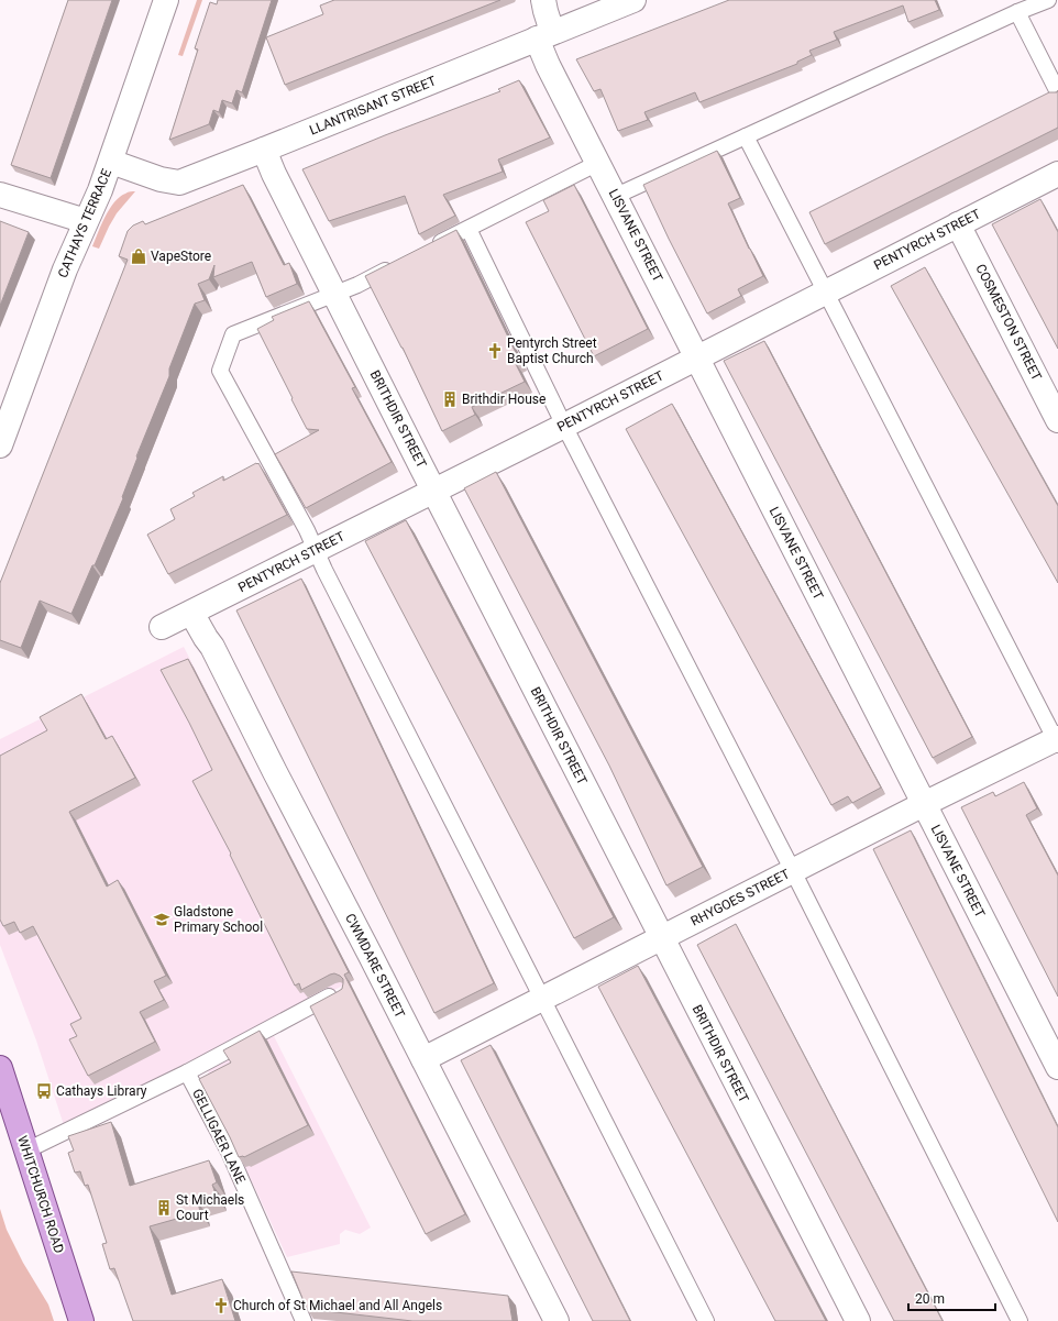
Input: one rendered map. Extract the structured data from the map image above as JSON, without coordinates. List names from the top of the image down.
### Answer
{
  "streets": {
    "main road": ["WHITCHURCH ROAD"],
    "street": [
      "LLANTRISANT STREET",
      "CATHAYS TERRACE",
      "LISVANE STREET",
      "PENTYRCH STREET",
      "COSMESTON STREET",
      "BRITHDIR STREET",
      "RHYGOES STREET",
      "CWMDARE STREET"
    ],
    "lane": ["GELLIGAER LANE"]
  },
  "crossings": [
    ["LLANTRISANT STREET", "CATHAYS TERRACE"],
    ["LLANTRISANT STREET", "LISVANE STREET"],
    ["LLANTRISANT STREET", "BRITHDIR STREET"],
    ["LISVANE STREET", "PENTYRCH STREET"],
    ["LISVANE STREET", "RHYGOES STREET"],
    ["PENTYRCH STREET", "COSMESTON STREET"],
    ["PENTYRCH STREET", "BRITHDIR STREET"],
    ["PENTYRCH STREET", "CWMDARE STREET"],
    ["BRITHDIR STREET", "RHYGOES STREET"],
    ["RHYGOES STREET", "CWMDARE STREET"]
  ],
  "places": {
    "shop": ["VapeStore"],
    "church": ["Pentyrch Street Baptist Church", "Church of St Michael and All Angels"],
    "building": ["Brithdir House", "St Michaels Court"],
    "school or university": ["Gladstone Primary School"],
    "bus stop": ["Cathays Library"]
  },
  "scale_bar": "20 m"
}
